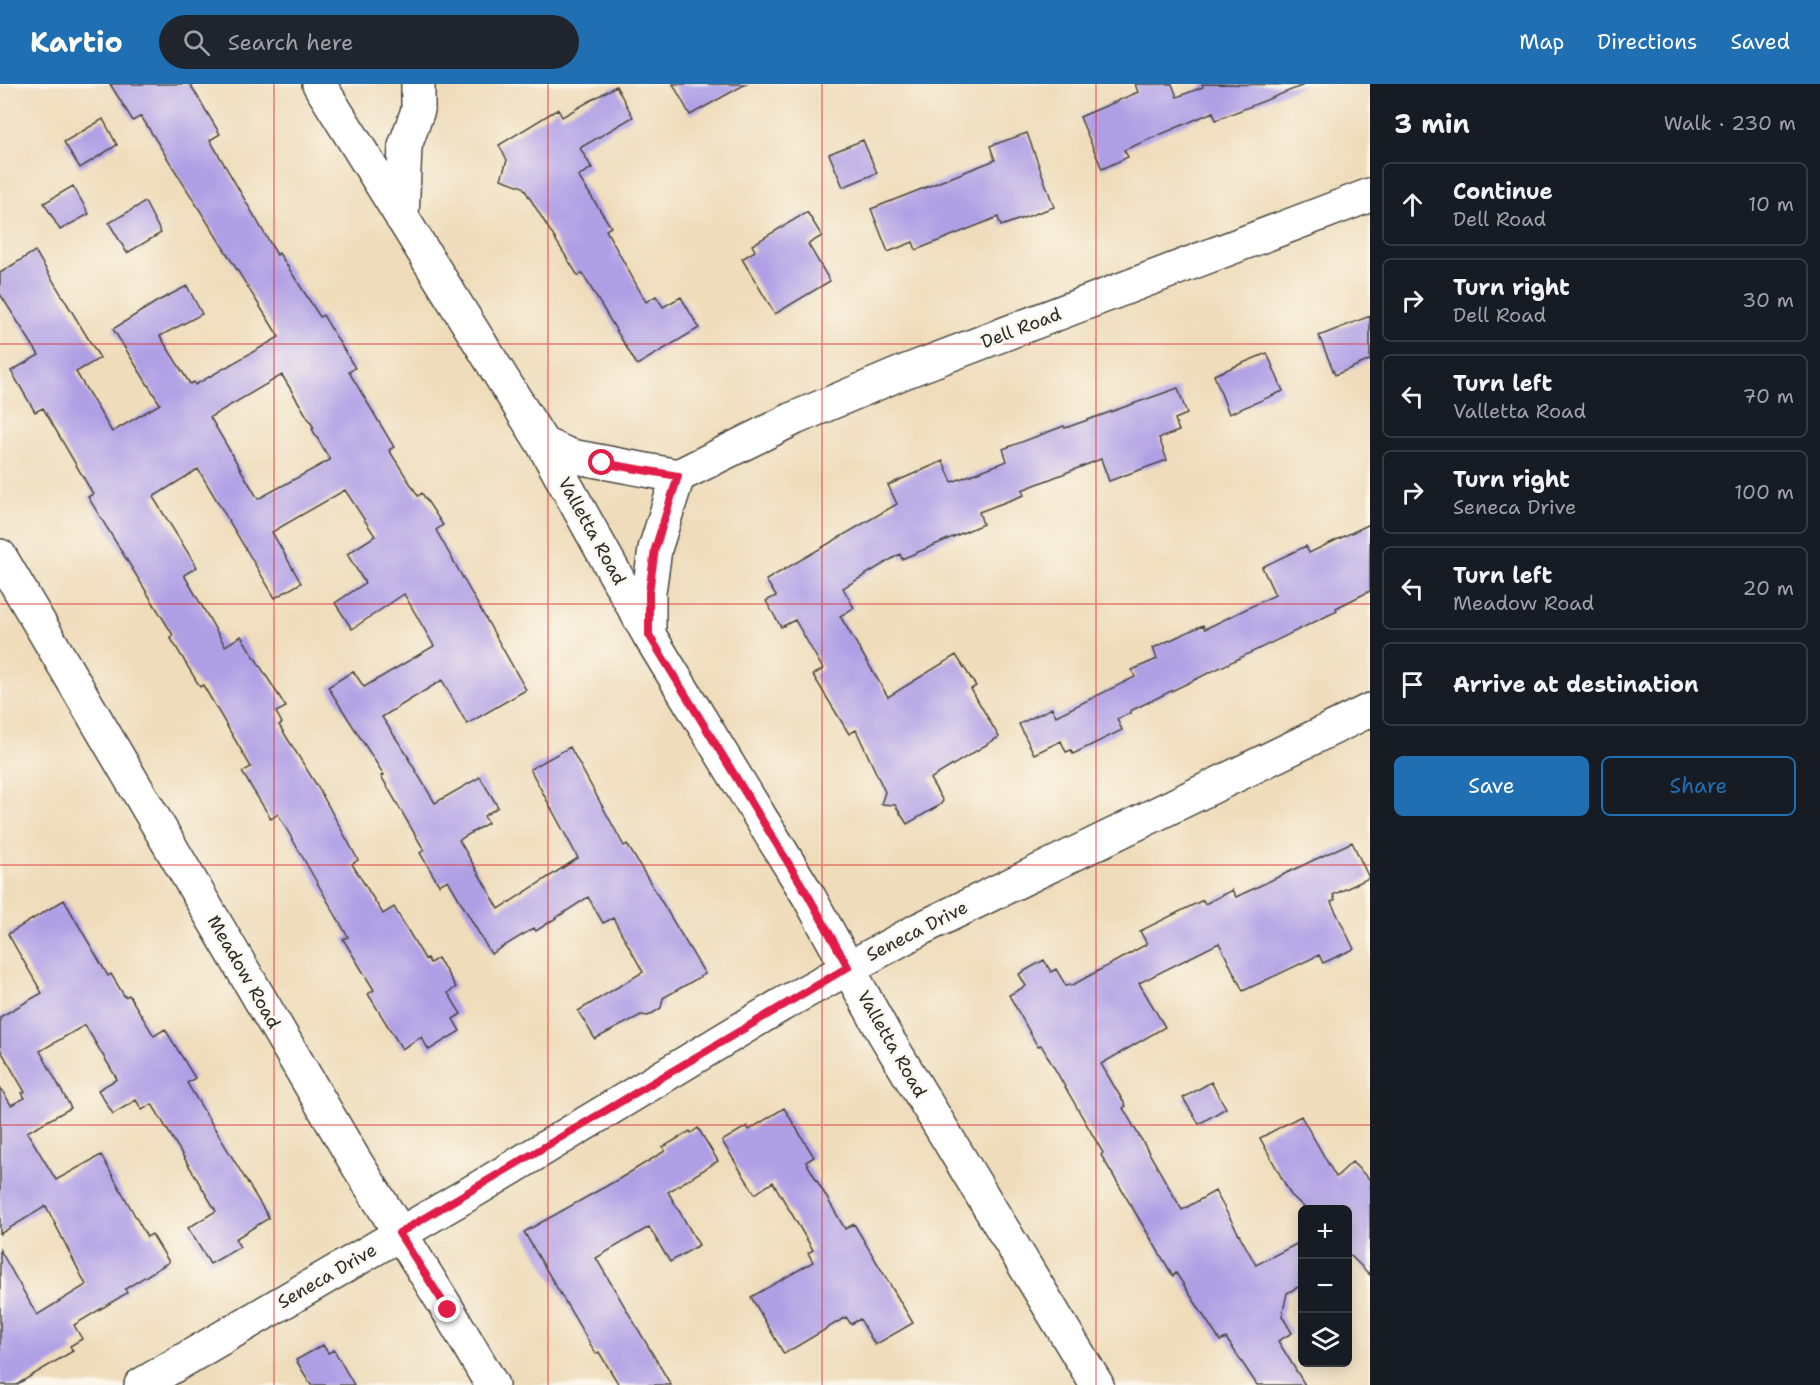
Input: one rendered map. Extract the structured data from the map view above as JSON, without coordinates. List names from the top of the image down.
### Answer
{
  "streets": {
    "street": [
      "Dell Road",
      "Valletta Road",
      "Seneca Drive",
      "Meadow Road"
    ]
  },
  "crossings": [
    ["Valletta Road", "Seneca Drive"],
    ["Seneca Drive", "Meadow Road"]
  ],
  "page": {
    "header": "Kartio",
    "search": "Search here",
    "nav": ["Map", "Directions", "Saved"],
    "heading": ["3 min", "Walk · 230 m"],
    "list": [
      ["Continue", "Dell Road", "10 m"],
      ["Turn right", "Dell Road", "30 m"],
      ["Turn left", "Valletta Road", "70 m"],
      ["Turn right", "Seneca Drive", "100 m"],
      ["Turn left", "Meadow Road", "20 m"],
      "Arrive at destination"
    ],
    "buttons": ["Save", "Share"],
    "map_buttons": ["+", "−"]
  }
}
